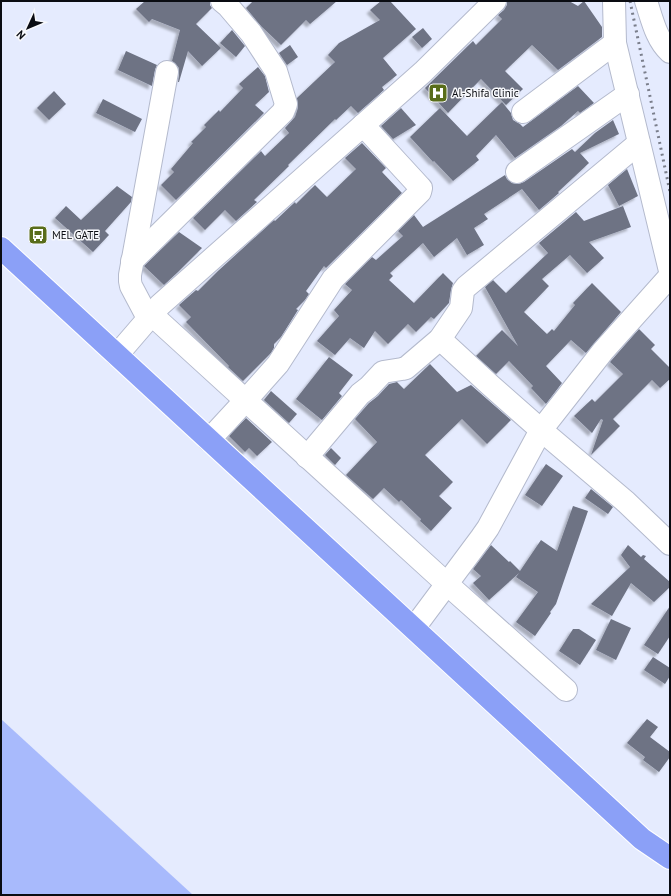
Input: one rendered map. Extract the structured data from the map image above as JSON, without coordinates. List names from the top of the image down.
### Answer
{
  "places": {
    "hospital": ["Al-Shifa Clinic"],
    "bus stop": ["MEL GATE"]
  },
  "north": "bottom left"
}
